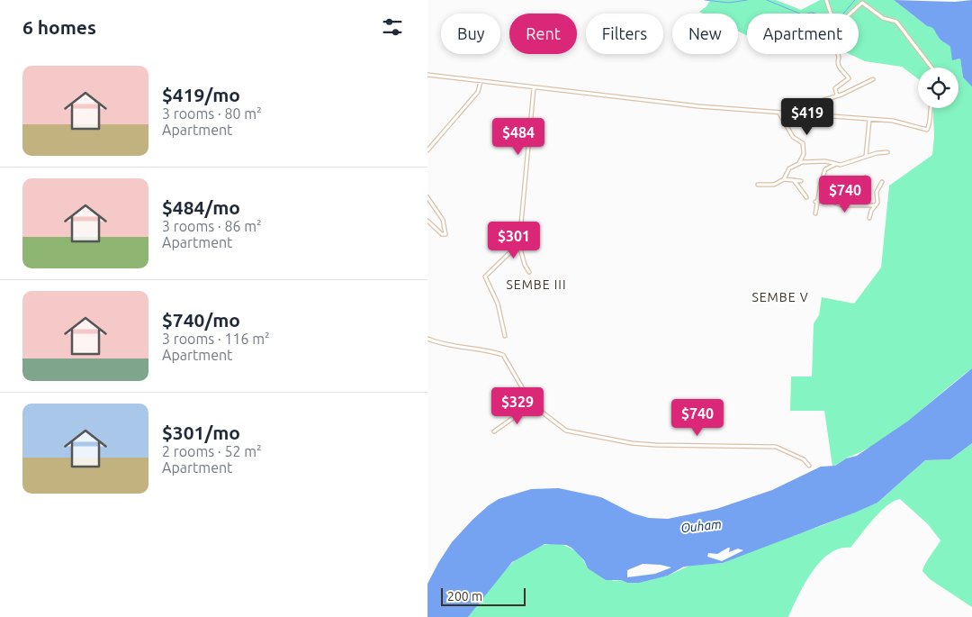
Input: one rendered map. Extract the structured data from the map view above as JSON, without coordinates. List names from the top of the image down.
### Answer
{
  "districts": ["SEMBE III", "SEMBE V"],
  "water": ["Ouham"],
  "scale_bar": "200 m",
  "page": {
    "heading": "6 homes",
    "chip": [
      "Buy",
      "Rent",
      "Filters",
      "New",
      "Apartment"
    ],
    "list": [
      {
        "name": "$419/mo",
        "note": "3 rooms · 80 m² · Apartment"
      },
      {
        "name": "$484/mo",
        "note": "3 rooms · 86 m² · Apartment"
      },
      {
        "name": "$740/mo",
        "note": "3 rooms · 116 m² · Apartment"
      },
      {
        "name": "$301/mo",
        "note": "2 rooms · 52 m² · Apartment"
      }
    ],
    "price": [
      "$419",
      "$484",
      "$740",
      "$301",
      "$329",
      "$740"
    ],
    "scale": "200 m"
  }
}
